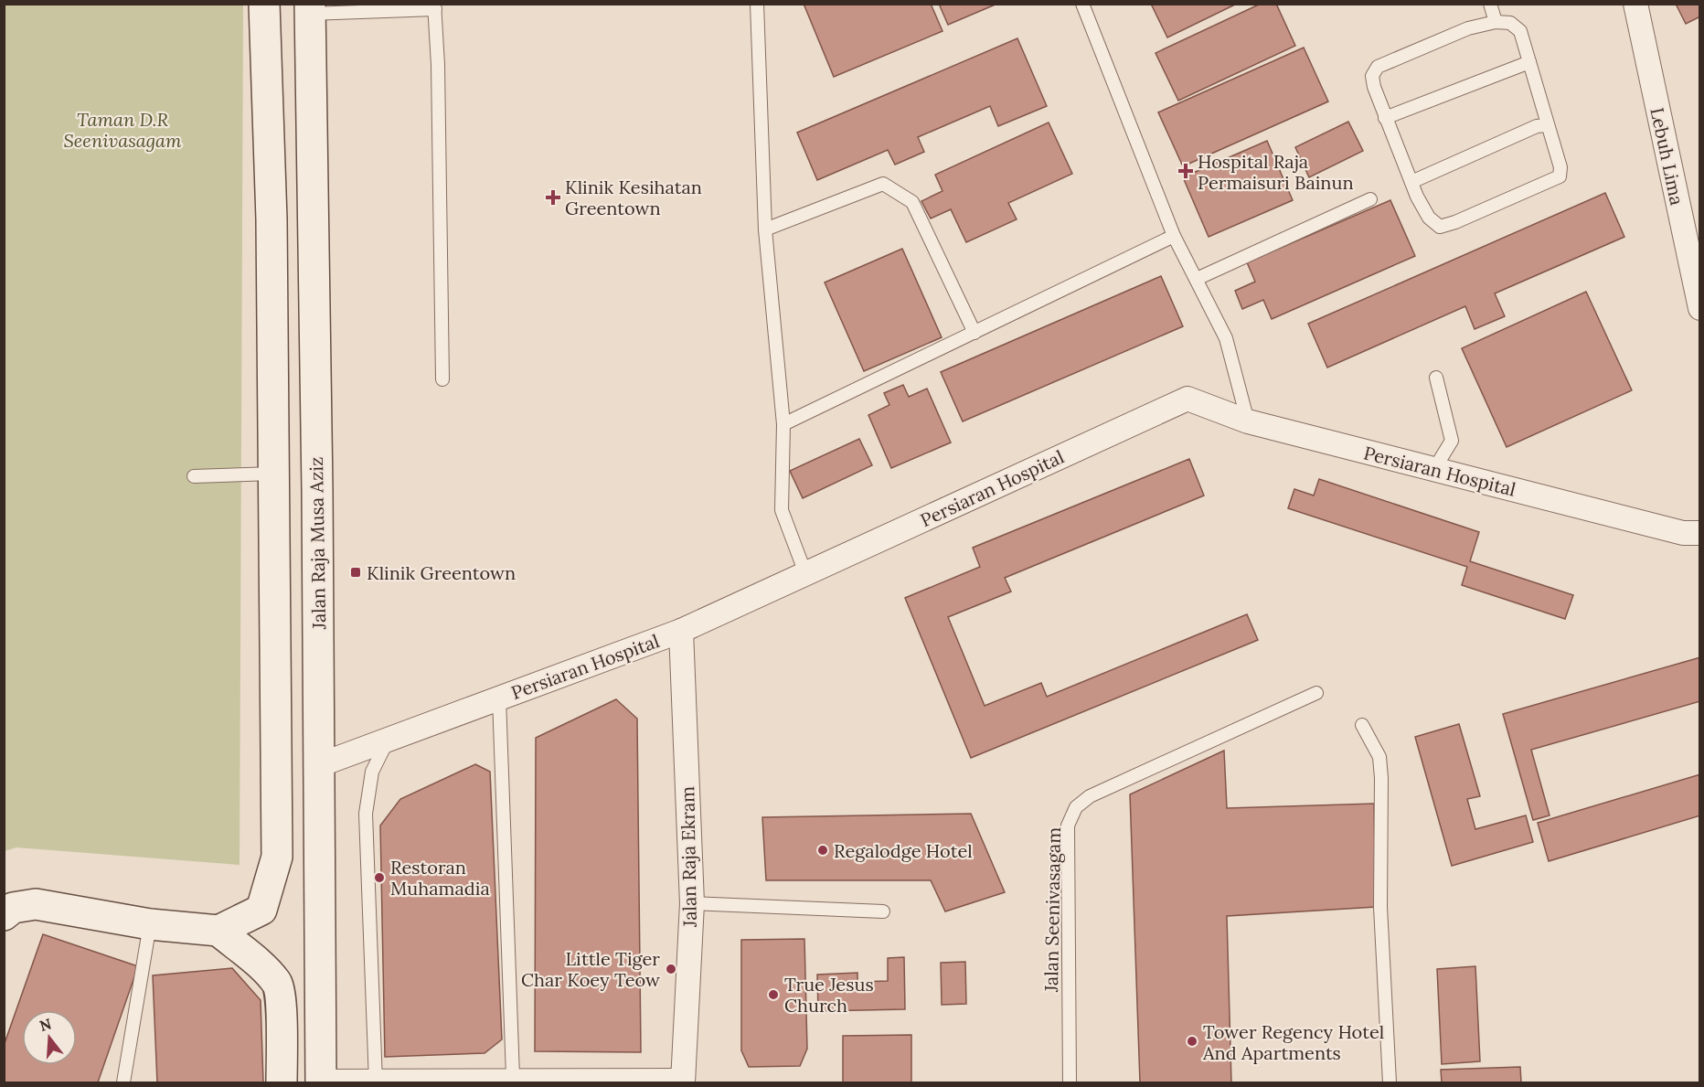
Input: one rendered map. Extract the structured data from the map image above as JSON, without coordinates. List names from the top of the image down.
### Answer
{
  "streets": {
    "main road": ["Jalan Raja Musa Aziz"],
    "street": ["Lebuh Lima", "Persiaran Hospital", "Jalan Raja Ekram"],
    "lane": ["Jalan Seenivasagam"]
  },
  "crossings": [
    ["Persiaran Hospital", "Jalan Raja Musa Aziz"],
    ["Persiaran Hospital", "Jalan Raja Ekram"]
  ],
  "parks": ["Taman D.R Seenivasagam"],
  "places": {
    "health": ["Hospital Raja Permaisuri Bainun", "Klinik Kesihatan Greentown"],
    "transit": ["Klinik Greentown"],
    "other": [
      "Regalodge Hotel",
      "Restoran Muhamadia",
      "Little Tiger Char Koey Teow",
      "True Jesus Church",
      "Tower Regency Hotel And Apartments"
    ]
  },
  "north": "top"
}
